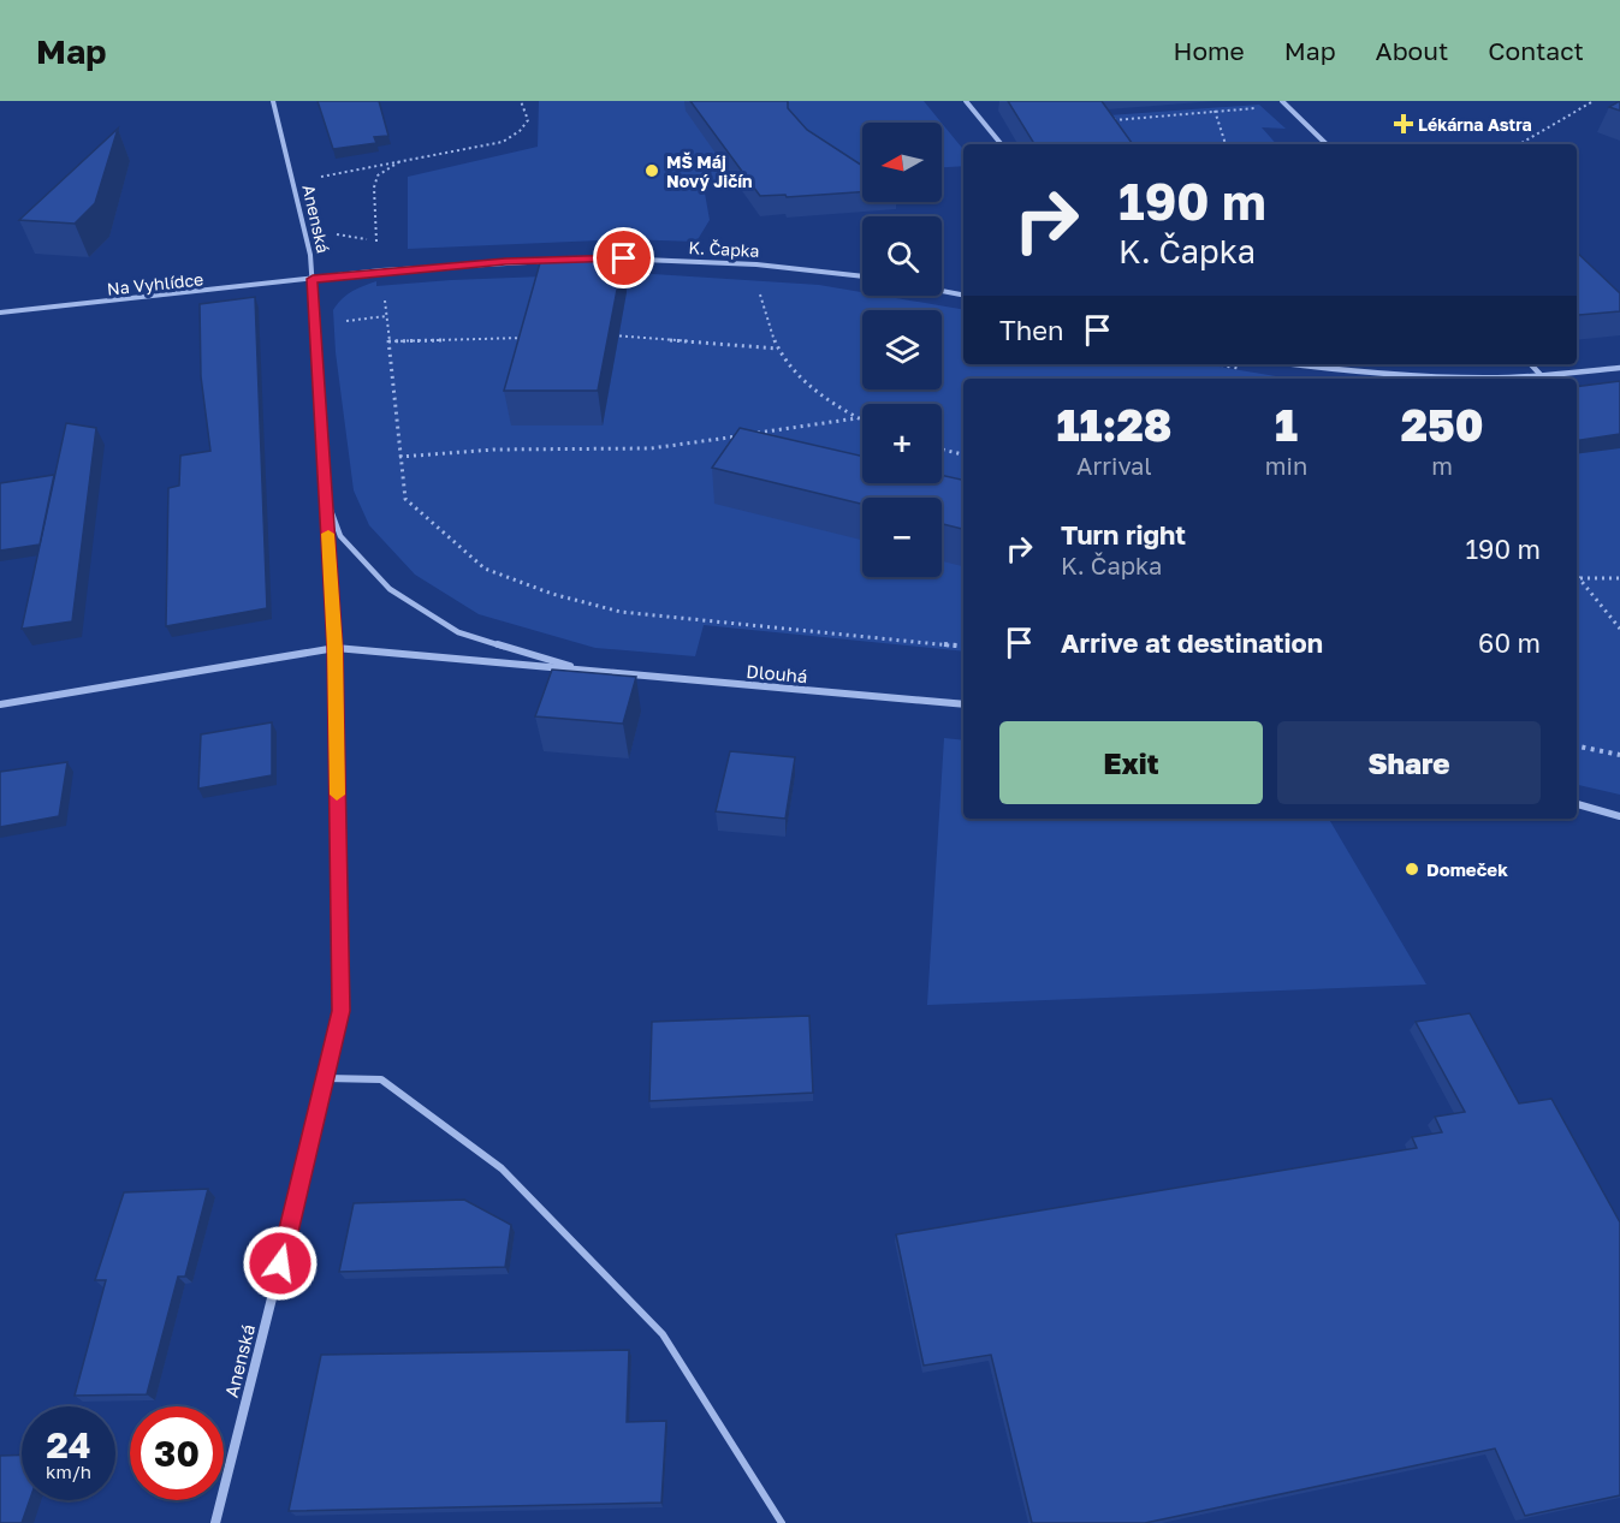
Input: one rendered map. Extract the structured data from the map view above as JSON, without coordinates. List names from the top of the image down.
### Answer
{
  "streets": {
    "street": [
      "Anenská",
      "K. Čapka",
      "Na Vyhlídce",
      "Dlouhá"
    ]
  },
  "crossings": [
    ["Anenská", "Na Vyhlídce"],
    ["Anenská", "Dlouhá"]
  ],
  "places": {
    "health": ["Lékárna Astra"],
    "other": ["MŠ Máj Nový Jičín", "Domeček"]
  },
  "north": "left",
  "page": {
    "header": "Map",
    "nav": [
      "Home",
      "Map",
      "About",
      "Contact"
    ],
    "map_buttons": ["+", "−"],
    "turn": ["190 m", "K. Čapka"],
    "then": "Then",
    "eta": [
      "11:28",
      "Arrival",
      "1",
      "min",
      "250",
      "m"
    ],
    "list": [
      {
        "name": "Turn right",
        "note": "K. Čapka",
        "value": "190 m"
      },
      {
        "name": "Arrive at destination",
        "value": "60 m"
      }
    ],
    "buttons": ["Exit", "Share"],
    "speed": "24 km/h",
    "limit": "30"
  }
}
